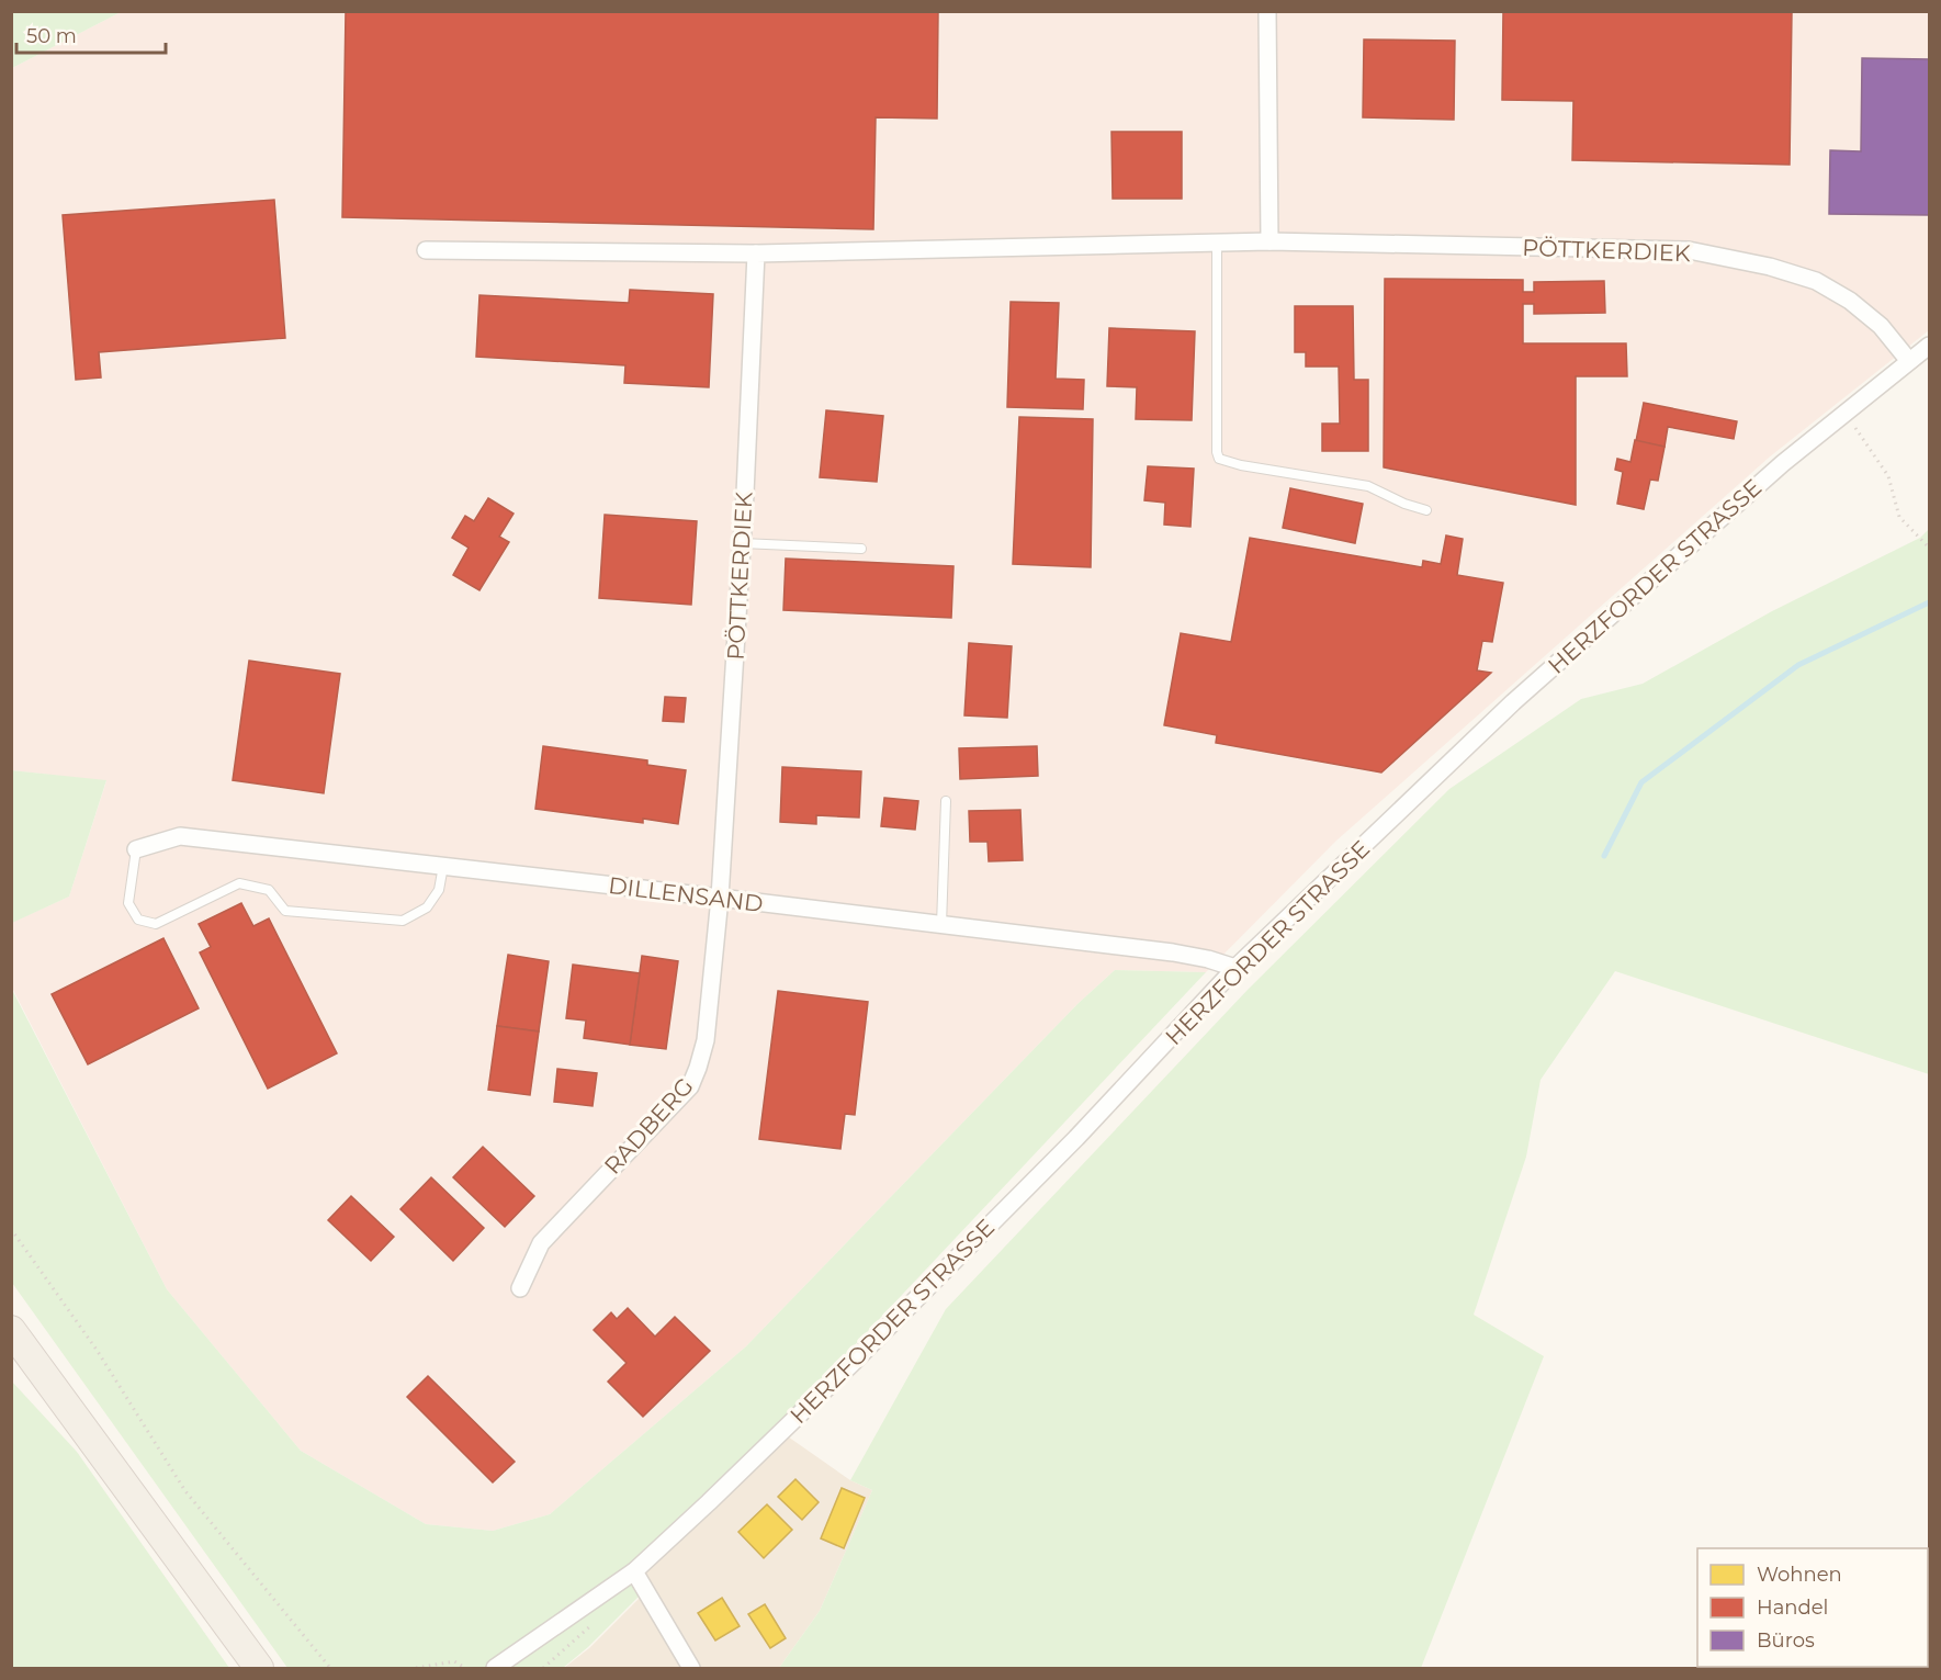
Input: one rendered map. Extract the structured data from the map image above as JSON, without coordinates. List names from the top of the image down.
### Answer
{
  "streets": {
    "street": [
      "PÖTTKERDIEK",
      "HERZFORDER STRASSE",
      "DILLENSAND",
      "RADBERG"
    ]
  },
  "crossings": [
    ["PÖTTKERDIEK", "HERZFORDER STRASSE"],
    ["PÖTTKERDIEK", "DILLENSAND"],
    ["PÖTTKERDIEK", "RADBERG"],
    ["HERZFORDER STRASSE", "DILLENSAND"],
    ["DILLENSAND", "RADBERG"]
  ],
  "legend": ["Wohnen", "Handel", "Büros"],
  "scale_bar": "50 m"
}
